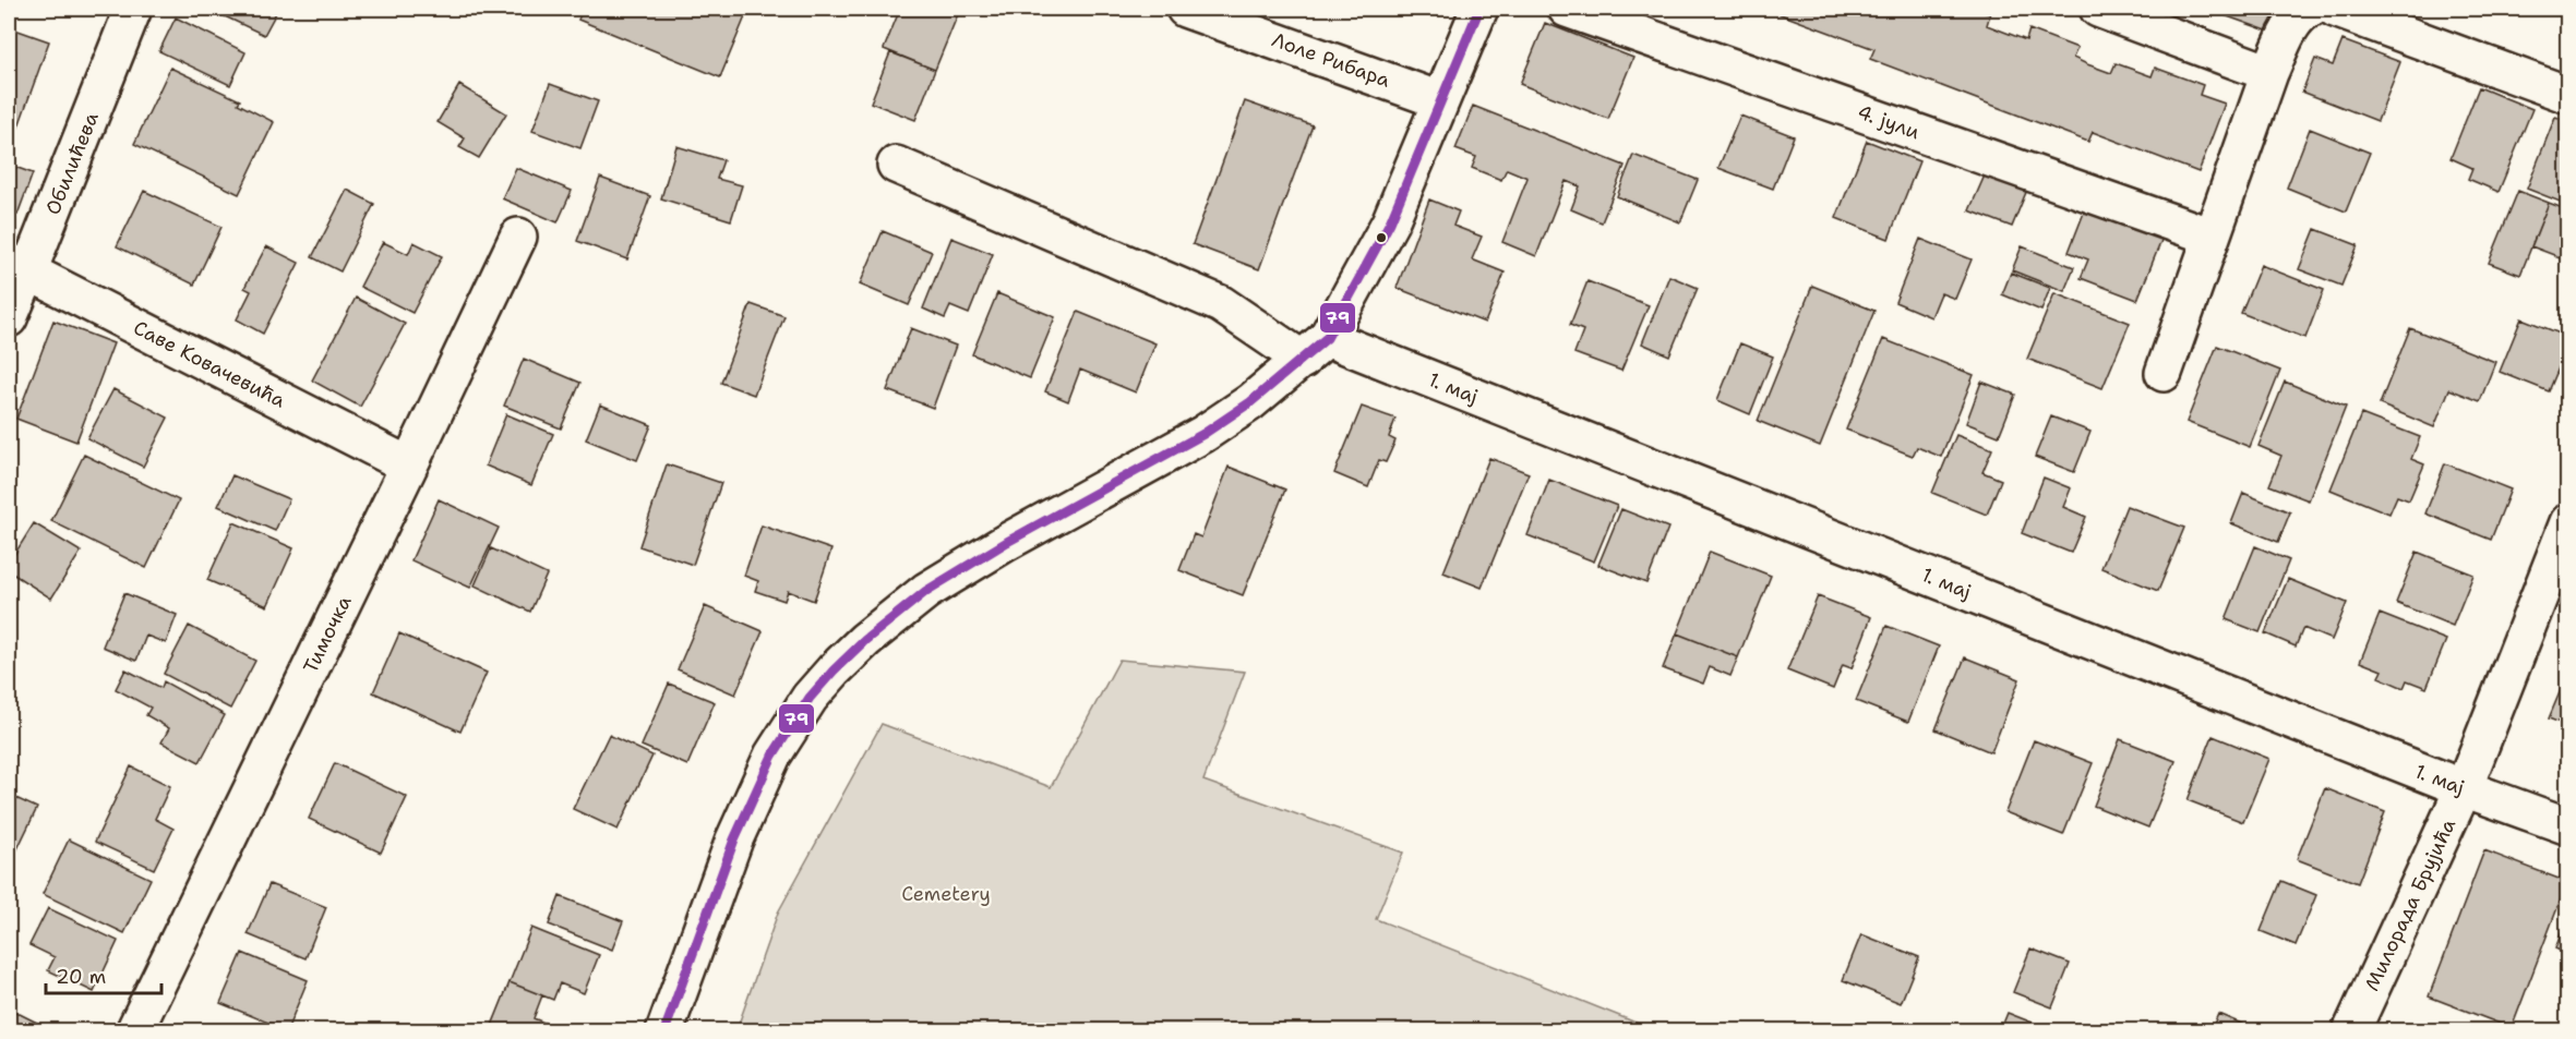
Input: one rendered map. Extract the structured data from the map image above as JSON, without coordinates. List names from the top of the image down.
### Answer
{
  "streets": {
    "street": [
      "Лоле Рибара",
      "4. јули",
      "Обилићева",
      "Саве Ковачевића",
      "1. мај",
      "Тимочка",
      "Милорада Брујића"
    ]
  },
  "crossings": [
    ["Обилићева", "Саве Ковачевића"],
    ["Саве Ковачевића", "Тимочка"],
    ["1. мај", "Милорада Брујића"]
  ],
  "parks": ["Cemetery"],
  "lines": ["transit line 79"],
  "scale_bar": "20 m"
}
